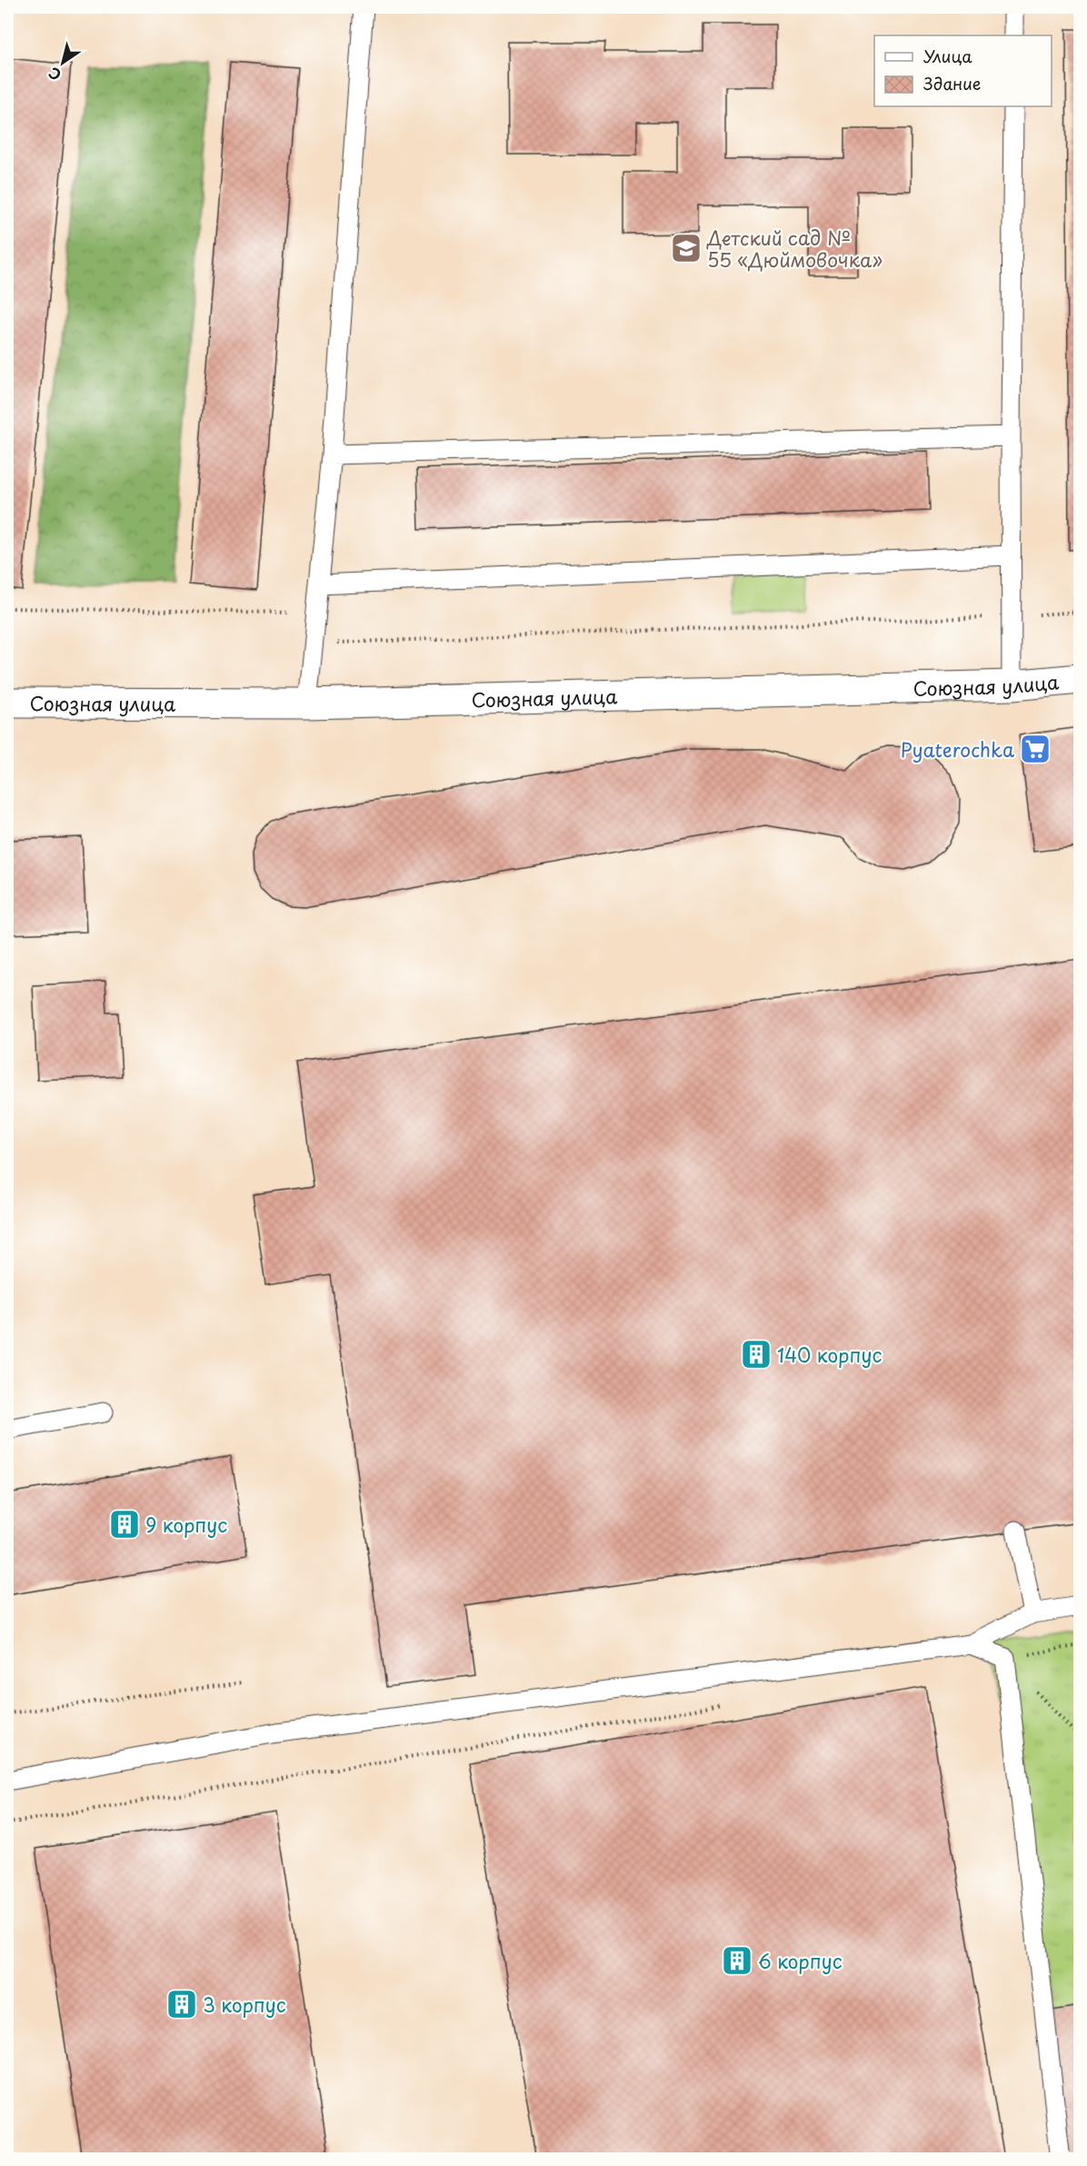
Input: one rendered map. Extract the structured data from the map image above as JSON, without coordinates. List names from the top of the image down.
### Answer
{
  "streets": {
    "street": ["Союзная улица"]
  },
  "places": {
    "school or university": ["Детский сад № 55 «Дюймовочка»"],
    "supermarket": ["Pyaterochka"],
    "building": [
      "140 корпус",
      "9 корпус",
      "6 корпус",
      "3 корпус"
    ]
  },
  "legend": ["Улица", "Здание"],
  "north": "bottom left"
}
